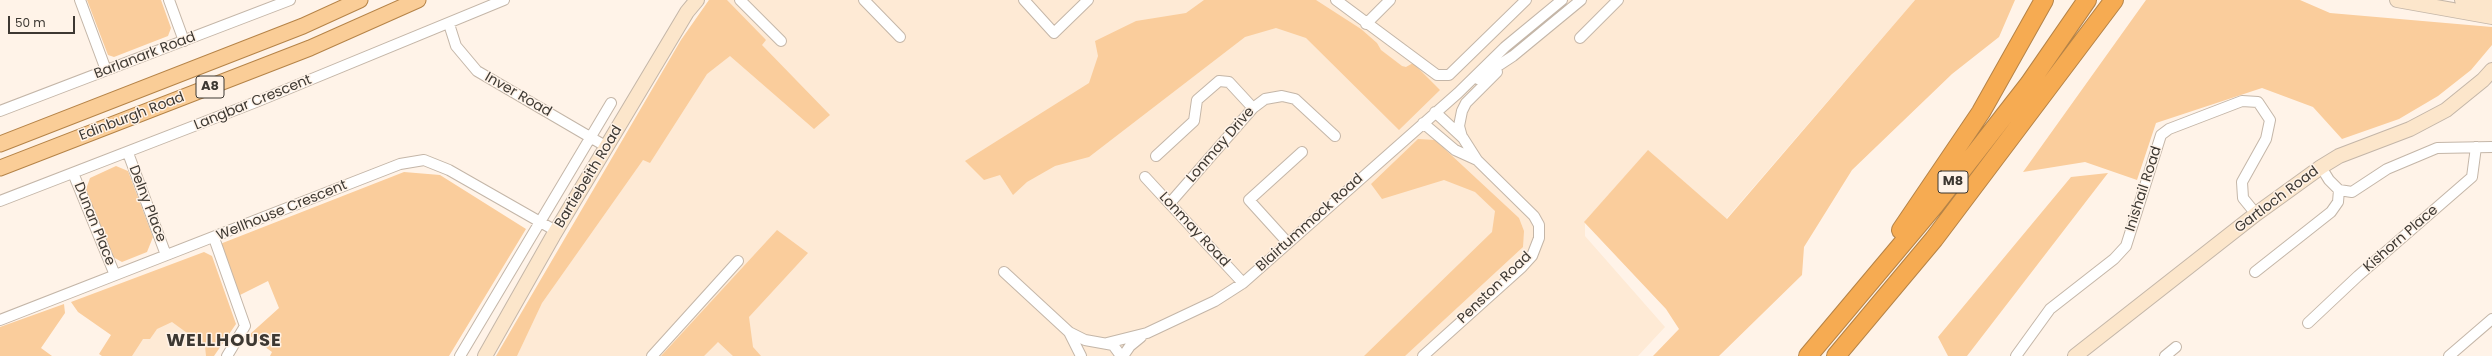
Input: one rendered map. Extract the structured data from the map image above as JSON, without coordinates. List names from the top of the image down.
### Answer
{
  "streets": {
    "highway": ["M8"],
    "main road": [
      "A8",
      "Edinburgh Road",
      "Bartiebeith Road",
      "Gartloch Road"
    ],
    "street": [
      "Barlanark Road",
      "Inver Road",
      "Langbar Crescent",
      "Lonmay Drive",
      "Inishail Road",
      "Delny Place",
      "Wellhouse Crescent",
      "Blairtummock Road",
      "Dunan Place",
      "Lonmay Road",
      "Kishorn Place",
      "Penston Road"
    ]
  },
  "crossings": [
    ["Inver Road", "Langbar Crescent"],
    ["Inver Road", "Bartiebeith Road"],
    ["Langbar Crescent", "Delny Place"],
    ["Langbar Crescent", "Dunan Place"],
    ["Lonmay Drive", "Lonmay Road"],
    ["Bartiebeith Road", "Wellhouse Crescent"],
    ["Inishail Road", "Gartloch Road"],
    ["Delny Place", "Wellhouse Crescent"],
    ["Wellhouse Crescent", "Dunan Place"],
    ["Blairtummock Road", "Lonmay Road"],
    ["Blairtummock Road", "Penston Road"]
  ],
  "districts": ["WELLHOUSE"],
  "scale_bar": "50 m"
}
